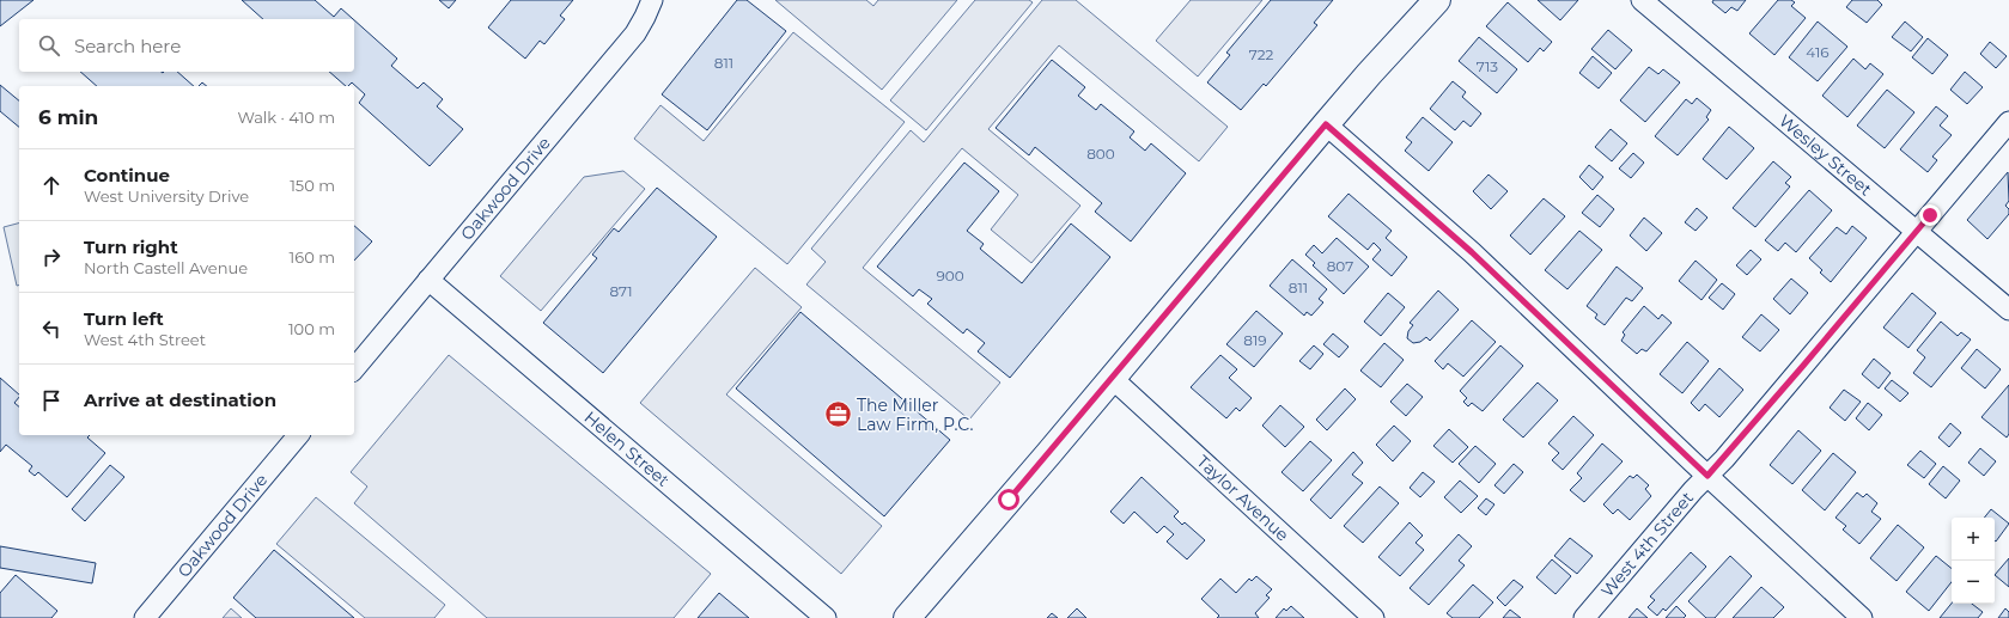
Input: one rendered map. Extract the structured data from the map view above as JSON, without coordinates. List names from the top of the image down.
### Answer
{
  "streets": {
    "street": [
      "Wesley Street",
      "Oakwood Drive",
      "Helen Street",
      "Taylor Avenue",
      "West 4th Street"
    ]
  },
  "crossings": [
    ["Wesley Street", "West 4th Street"],
    ["Oakwood Drive", "Helen Street"]
  ],
  "places": {
    "office": ["The Miller Law Firm, P.C."]
  },
  "house_numbers": [
    "416",
    "722",
    "811",
    "713",
    "800",
    "807",
    "900",
    "811",
    "871",
    "819"
  ],
  "page": {
    "search": "Search here",
    "heading": ["6 min", "Walk · 410 m"],
    "list": [
      ["Continue", "West University Drive", "150 m"],
      ["Turn right", "North Castell Avenue", "160 m"],
      ["Turn left", "West 4th Street", "100 m"],
      "Arrive at destination"
    ],
    "map_buttons": ["+", "−"]
  }
}
